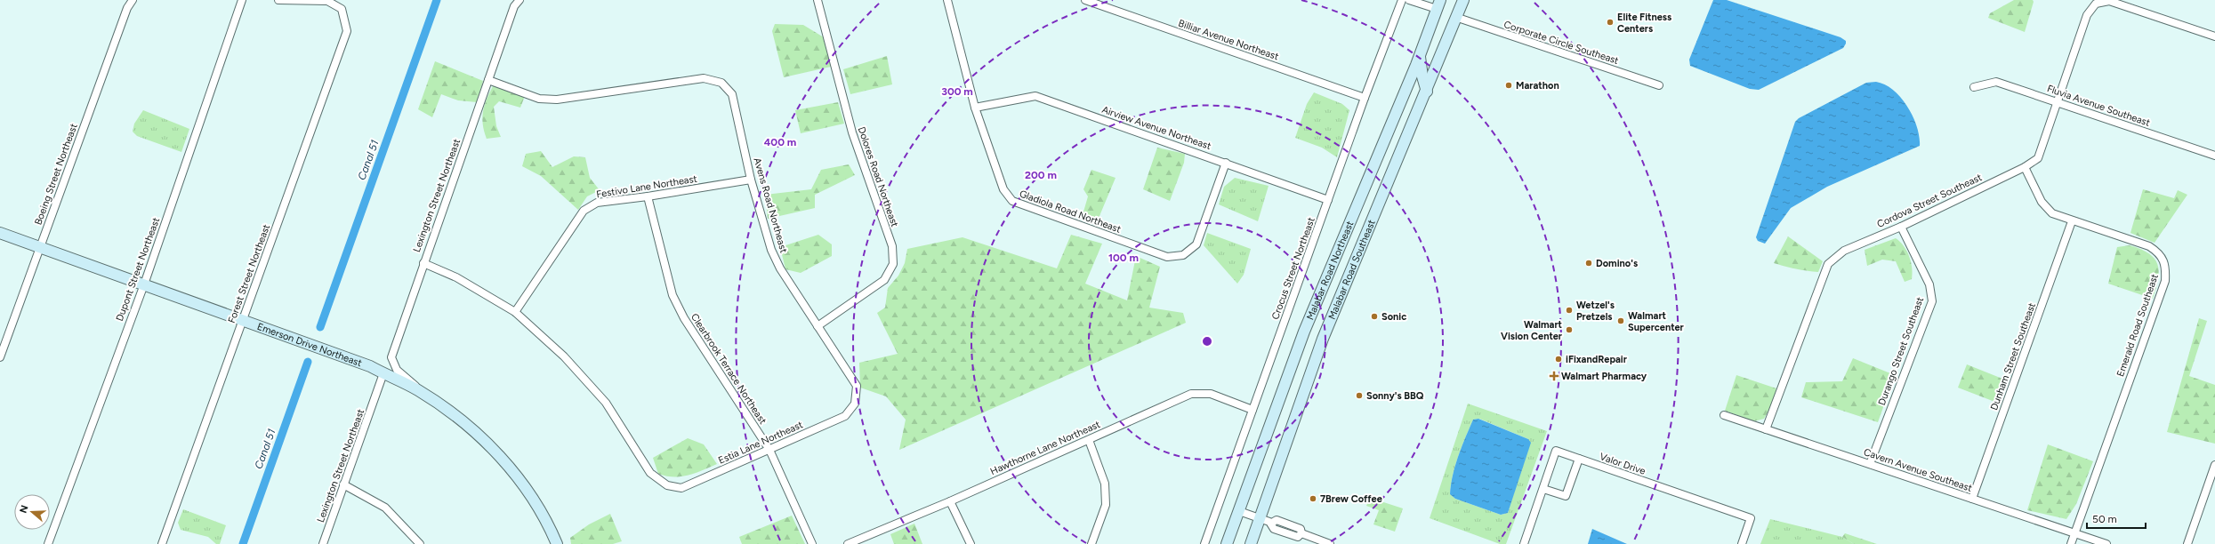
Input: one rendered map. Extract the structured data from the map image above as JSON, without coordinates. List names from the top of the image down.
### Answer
{
  "streets": {
    "main road": ["Malabar Road Southeast", "Malabar Road Northeast", "Emerson Drive Northeast"],
    "street": [
      "Billiar Avenue Northeast",
      "Corporate Circle Southeast",
      "Fluvia Avenue Southeast",
      "Airview Avenue Northeast",
      "Boeing Street Northeast",
      "Dolores Road Northeast",
      "Festivo Lane Northeast",
      "Lexington Street Northeast",
      "Cordova Street Southeast",
      "Avens Road Northeast",
      "Gladiola Road Northeast",
      "Crocus Street Northeast",
      "Dupont Street Northeast",
      "Forest Street Northeast",
      "Emerald Road Southeast",
      "Durango Street Southeast",
      "Dunham Street Southeast",
      "Clearbrook Terrace Northeast",
      "Estia Lane Northeast",
      "Hawthorne Lane Northeast",
      "Valor Drive",
      "Cavern Avenue Southeast"
    ]
  },
  "crossings": [
    ["Billiar Avenue Northeast", "Crocus Street Northeast"],
    ["Corporate Circle Southeast", "Malabar Road Southeast"],
    ["Fluvia Avenue Southeast", "Cordova Street Southeast"],
    ["Airview Avenue Northeast", "Gladiola Road Northeast"],
    ["Airview Avenue Northeast", "Crocus Street Northeast"],
    ["Boeing Street Northeast", "Emerson Drive Northeast"],
    ["Dolores Road Northeast", "Avens Road Northeast"],
    ["Festivo Lane Northeast", "Avens Road Northeast"],
    ["Festivo Lane Northeast", "Clearbrook Terrace Northeast"],
    ["Festivo Lane Northeast", "Estia Lane Northeast"],
    ["Lexington Street Northeast", "Avens Road Northeast"],
    ["Lexington Street Northeast", "Emerson Drive Northeast"],
    ["Cordova Street Southeast", "Emerald Road Southeast"],
    ["Cordova Street Southeast", "Durango Street Southeast"],
    ["Cordova Street Southeast", "Cavern Avenue Southeast"],
    ["Avens Road Northeast", "Estia Lane Northeast"],
    ["Crocus Street Northeast", "Hawthorne Lane Northeast"],
    ["Dupont Street Northeast", "Emerson Drive Northeast"],
    ["Forest Street Northeast", "Emerson Drive Northeast"],
    ["Emerald Road Southeast", "Dunham Street Southeast"],
    ["Emerald Road Southeast", "Cavern Avenue Southeast"],
    ["Durango Street Southeast", "Cavern Avenue Southeast"],
    ["Dunham Street Southeast", "Cavern Avenue Southeast"],
    ["Clearbrook Terrace Northeast", "Estia Lane Northeast"]
  ],
  "water": ["Canal 51"],
  "places": {
    "other": [
      "Elite Fitness Centers",
      "Marathon",
      "Domino's",
      "Wetzel's Pretzels",
      "Sonic",
      "Walmart Supercenter",
      "Walmart Vision Center",
      "iFixandRepair",
      "Sonny's BBQ",
      "7Brew Coffee"
    ],
    "health": ["Walmart Pharmacy"]
  },
  "scale_bar": "50 m",
  "north": "left",
  "rings": [
    "300 m",
    "400 m",
    "200 m",
    "100 m"
  ]
}
